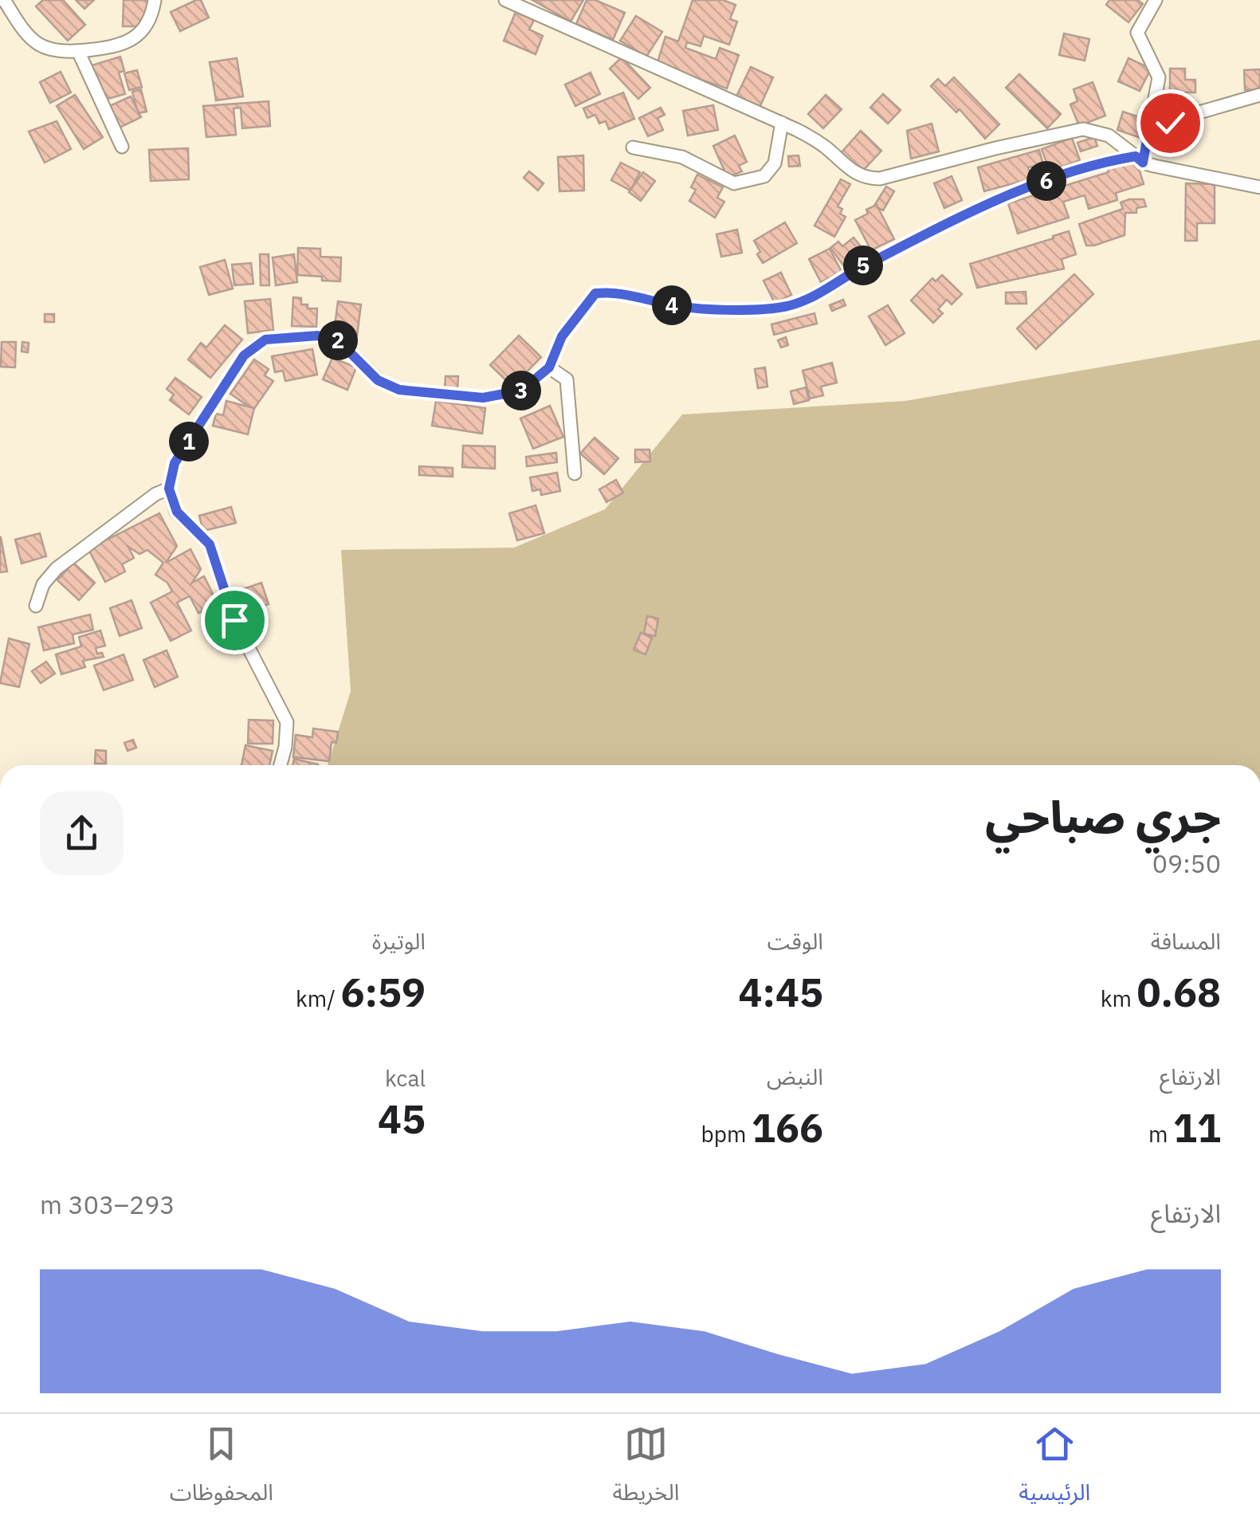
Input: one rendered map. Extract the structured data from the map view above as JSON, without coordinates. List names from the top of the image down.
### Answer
{
  "page": {
    "pins": [
      "6",
      "5",
      "4",
      "2",
      "3",
      "1"
    ],
    "heading": ["جري صباحي", "09:50"],
    "stats": [
      ["المسافة", "0.68 km"],
      ["الوقت", "4:45"],
      ["الوتيرة", "6:59 /km"],
      ["الارتفاع", "11 m"],
      ["النبض", "166 bpm"],
      ["kcal", "45"]
    ],
    "chart": ["الارتفاع", "293–303 m"],
    "tabs": ["الرئيسية", "الخريطة", "المحفوظات"]
  }
}
